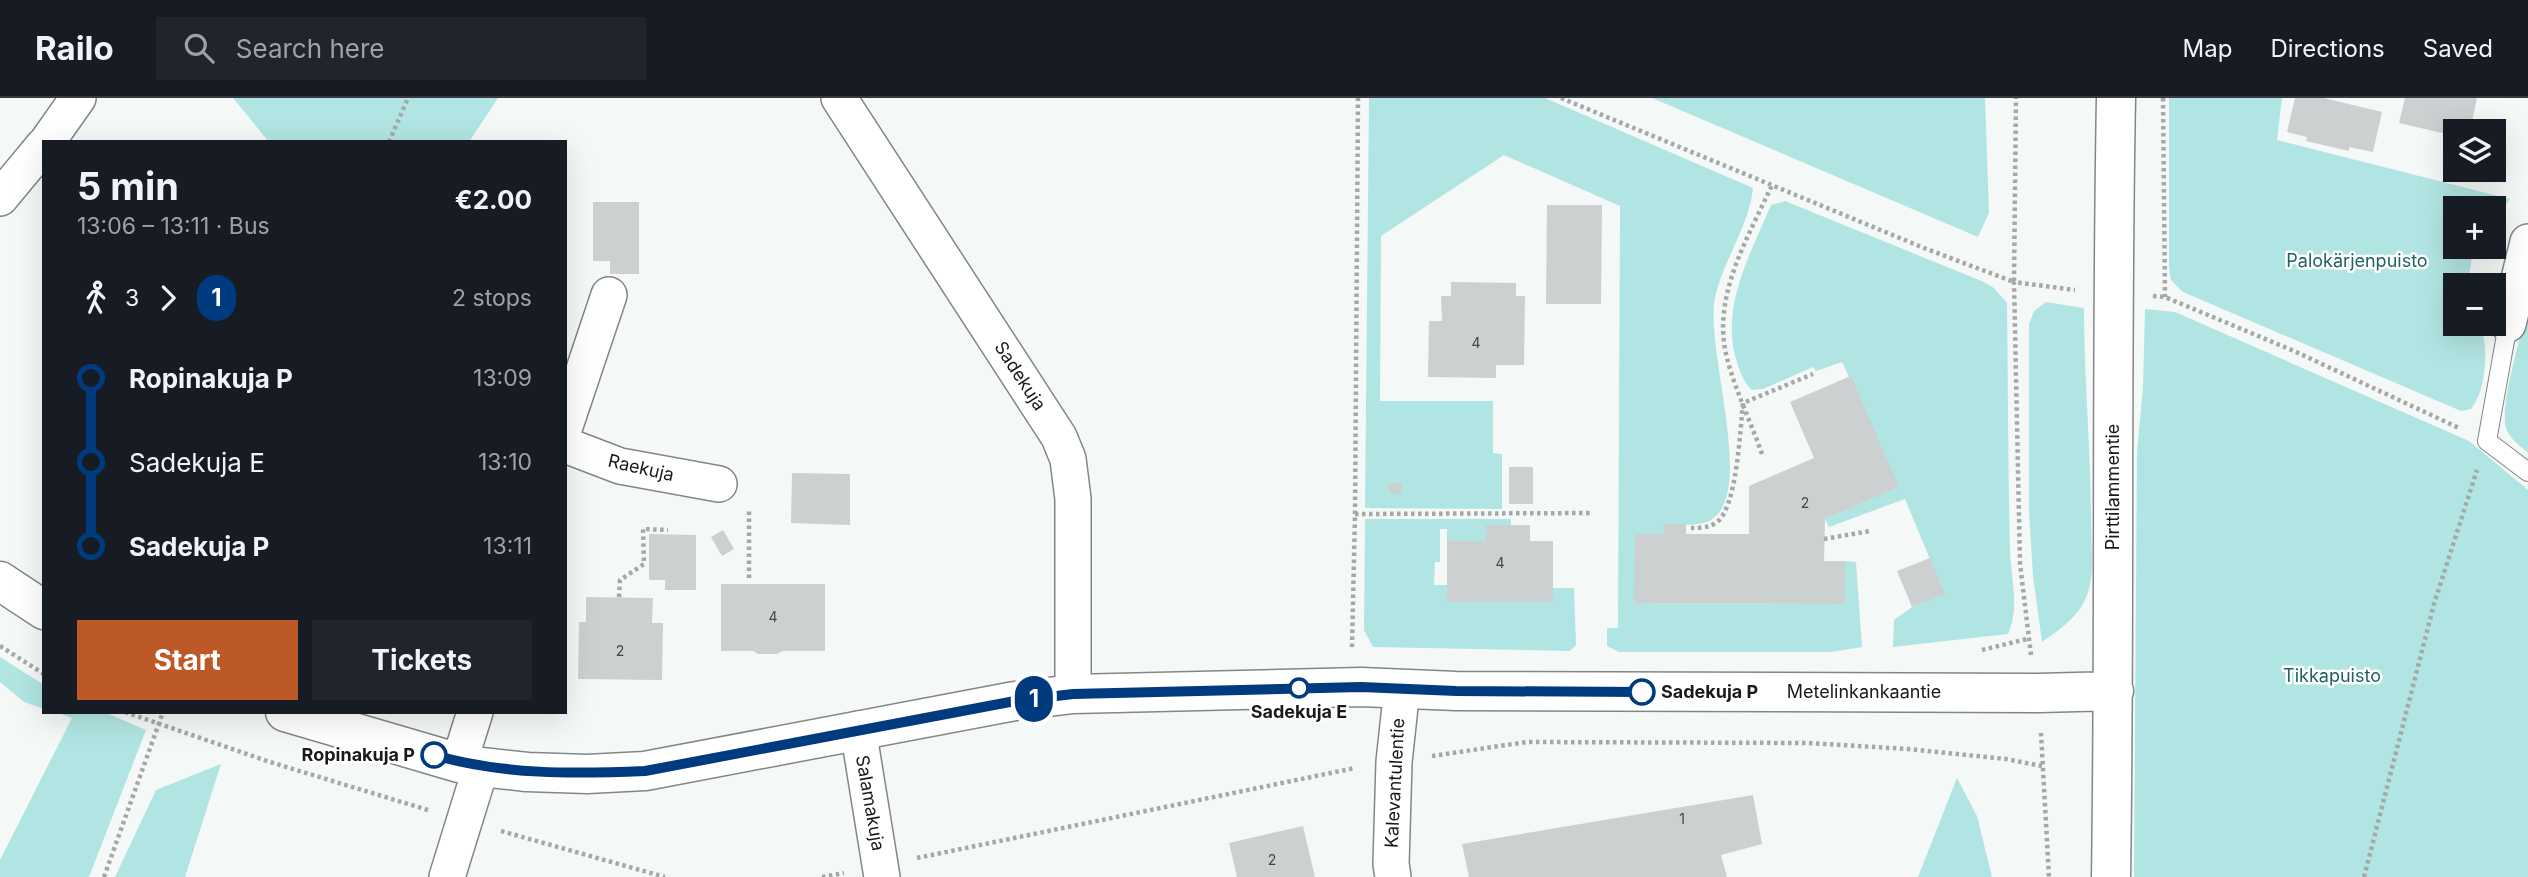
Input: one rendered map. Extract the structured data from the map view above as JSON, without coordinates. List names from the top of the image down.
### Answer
{
  "streets": {
    "street": [
      "Sadekuja",
      "Raekuja",
      "Pirttilammentie",
      "Metelinkankaantie",
      "Kalevantulentie",
      "Salamakuja"
    ]
  },
  "crossings": [
    ["Sadekuja", "Metelinkankaantie"],
    ["Pirttilammentie", "Metelinkankaantie"],
    ["Metelinkankaantie", "Kalevantulentie"],
    ["Metelinkankaantie", "Salamakuja"]
  ],
  "parks": ["Palokärjenpuisto", "Tikkapuisto"],
  "places": ["Sadekuja E", "Sadekuja P", "Ropinakuja P"],
  "lines": ["bus line 1"],
  "house_numbers": [
    "4",
    "2",
    "4",
    "4",
    "2",
    "1",
    "2"
  ],
  "page": {
    "header": "Railo",
    "search": "Search here",
    "nav": ["Map", "Directions", "Saved"],
    "on_map": "1",
    "map_buttons": ["+", "−"],
    "heading": ["5 min", "13:06 – 13:11 · Bus", "€2.00"],
    "legs": ["3", "1", "2 stops"],
    "list": [
      {
        "name": "Ropinakuja P",
        "value": "13:09"
      },
      {
        "name": "Sadekuja E",
        "value": "13:10"
      },
      {
        "name": "Sadekuja P",
        "value": "13:11"
      }
    ],
    "buttons": ["Start", "Tickets"]
  }
}
